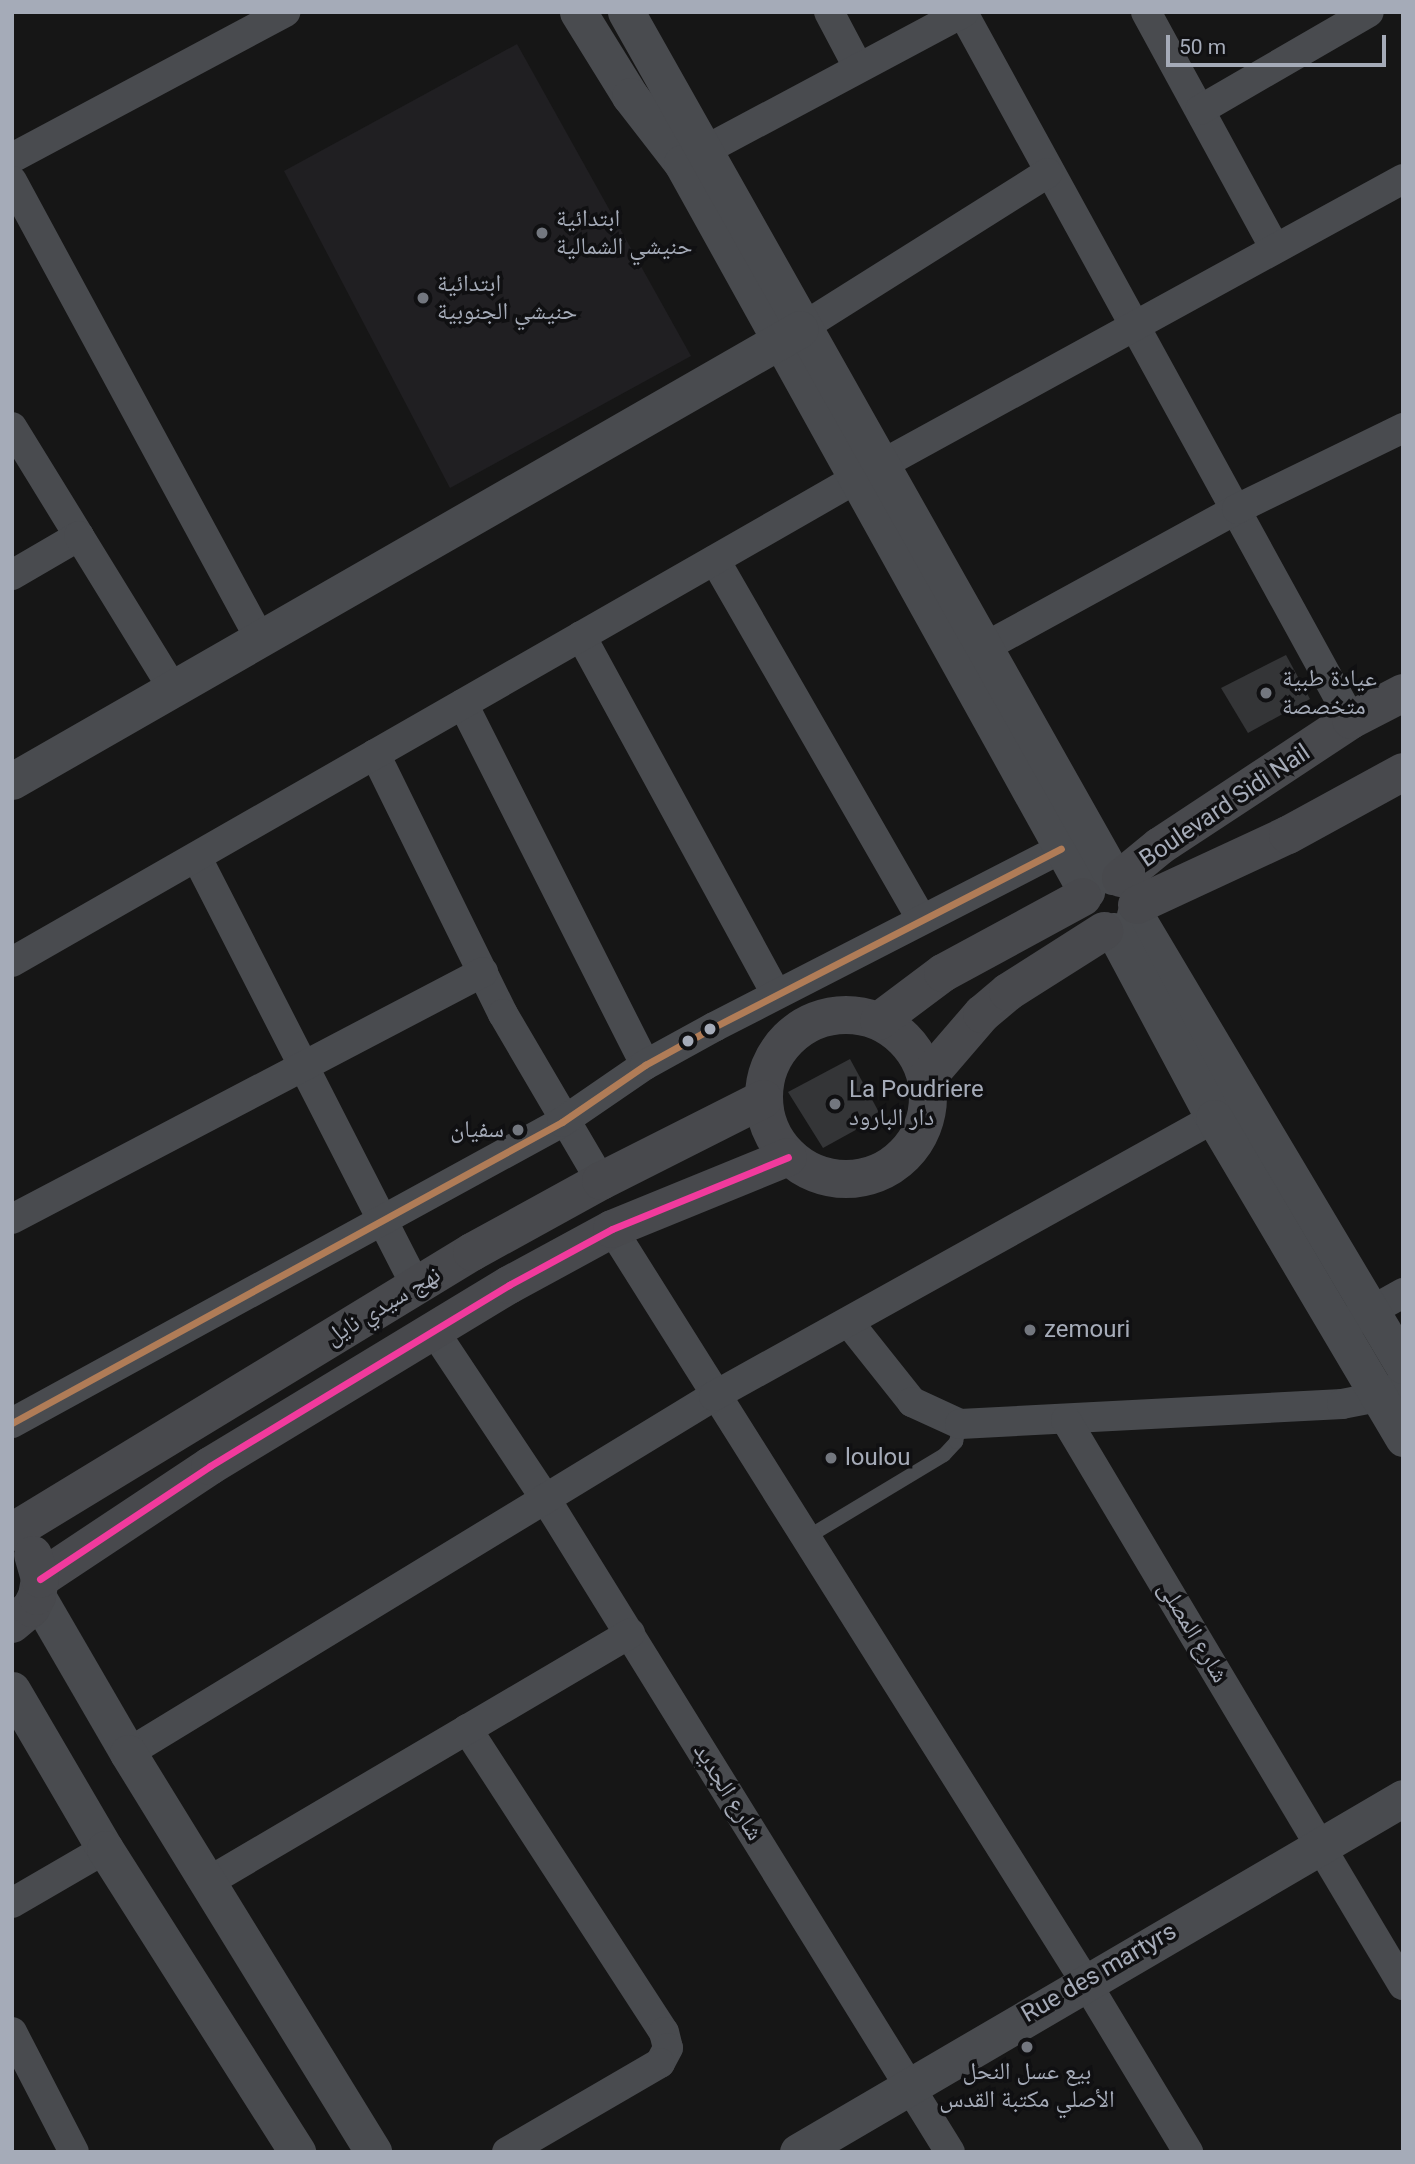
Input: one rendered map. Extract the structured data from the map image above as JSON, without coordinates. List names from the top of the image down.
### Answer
{
  "streets": {
    "main road": ["Boulevard Sidi Nail", "نهج سيدي نايل"],
    "street": ["شارع المصلى", "شارع الجديد", "Rue des martyrs"]
  },
  "crossings": [
    ["نهج سيدي نايل", "شارع الجديد"],
    ["شارع المصلى", "Rue des martyrs"],
    ["شارع الجديد", "Rue des martyrs"]
  ],
  "places": [
    "ابتدائية حنيشي الشمالية",
    "ابتدائية حنيشي الجنوبية",
    "عيادة طبية متخصصة",
    "La Poudriere دار البارود",
    "سفيان",
    "zemouri",
    "loulou",
    "بيع عسل النحل الأصلي مكتبة القدس"
  ],
  "scale_bar": "50 m"
}
